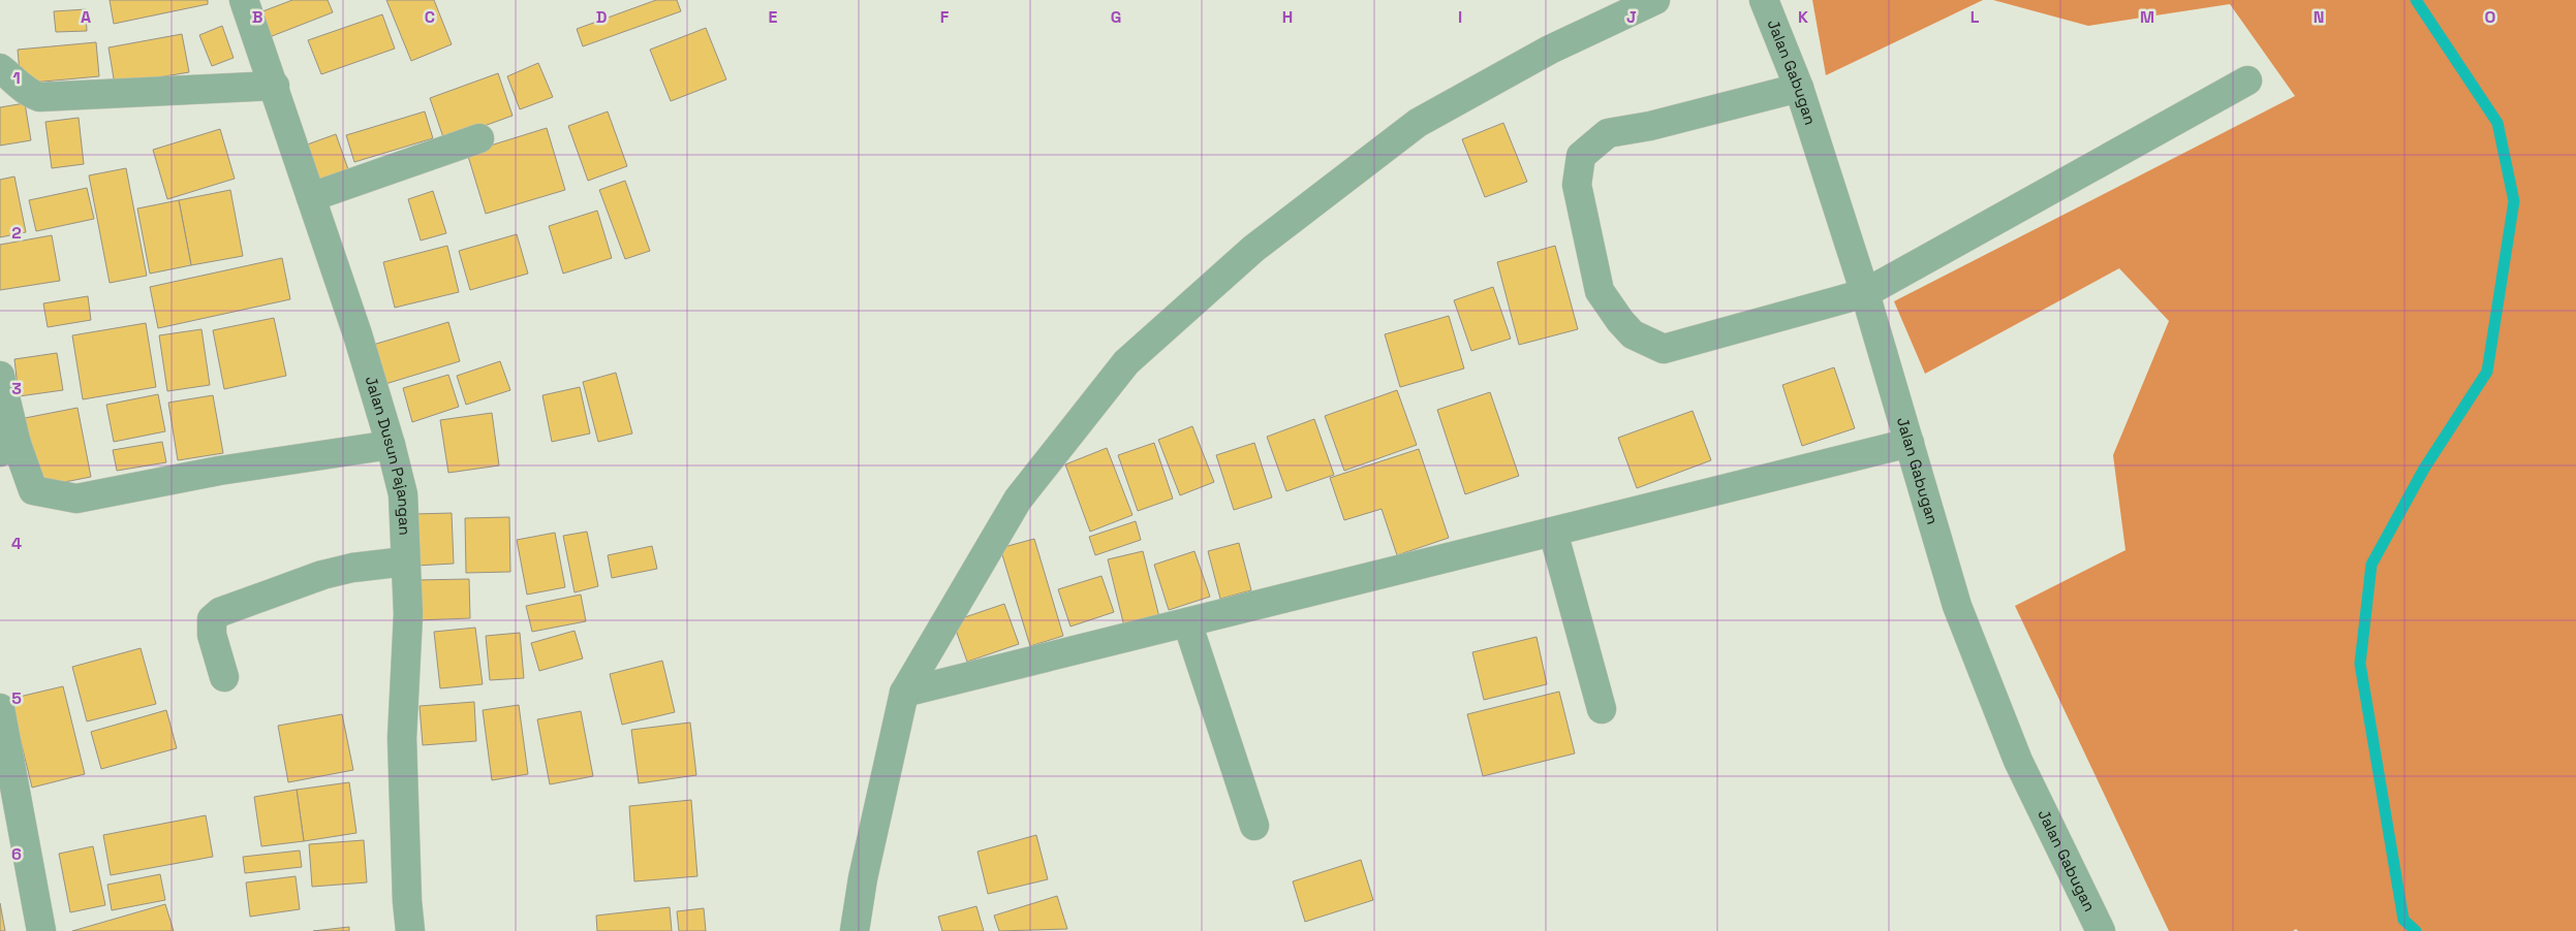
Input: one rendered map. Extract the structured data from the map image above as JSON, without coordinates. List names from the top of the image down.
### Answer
{
  "streets": {
    "street": ["Jalan Gabugan", "Jalan Dusun Pajangan"]
  },
  "grid": {
    "columns": [
      "A",
      "B",
      "C",
      "D",
      "E",
      "F",
      "G",
      "H",
      "I",
      "J",
      "K",
      "L",
      "M",
      "N",
      "O"
    ],
    "rows": [
      "1",
      "2",
      "3",
      "4",
      "5",
      "6"
    ]
  }
}
